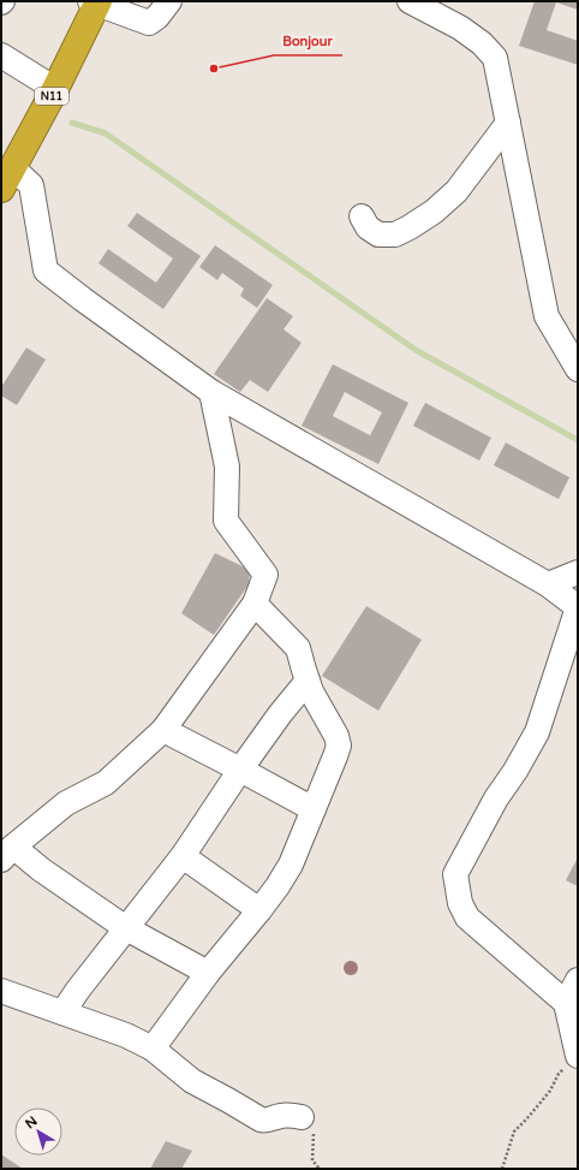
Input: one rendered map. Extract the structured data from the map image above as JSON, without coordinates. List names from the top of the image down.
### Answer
{
  "streets": {
    "highway": ["N11"]
  },
  "places": ["Bonjour"],
  "north": "top left"
}
